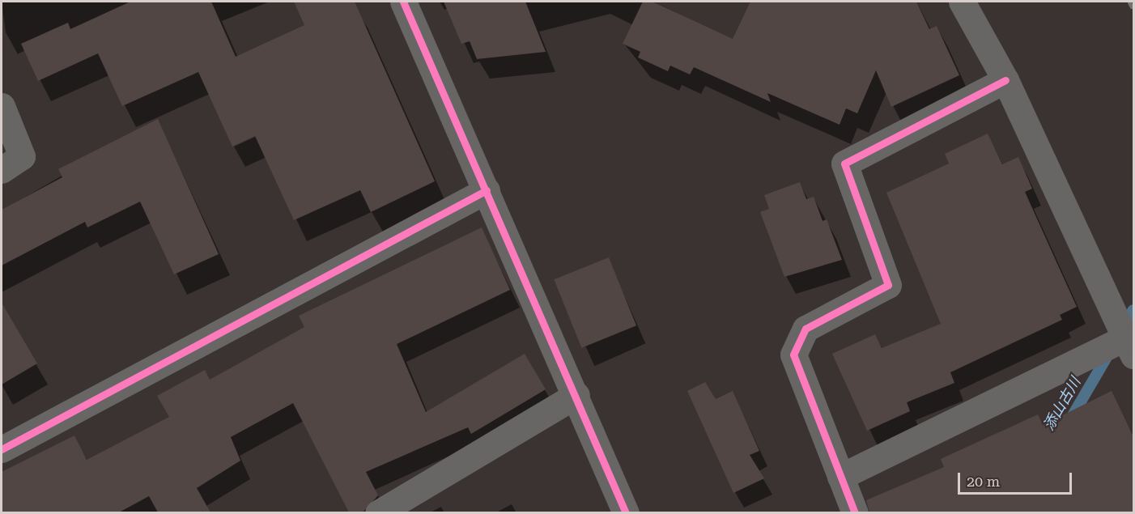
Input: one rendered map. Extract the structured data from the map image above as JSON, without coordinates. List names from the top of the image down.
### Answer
{
  "water": ["添山古川"],
  "scale_bar": "20 m"
}
